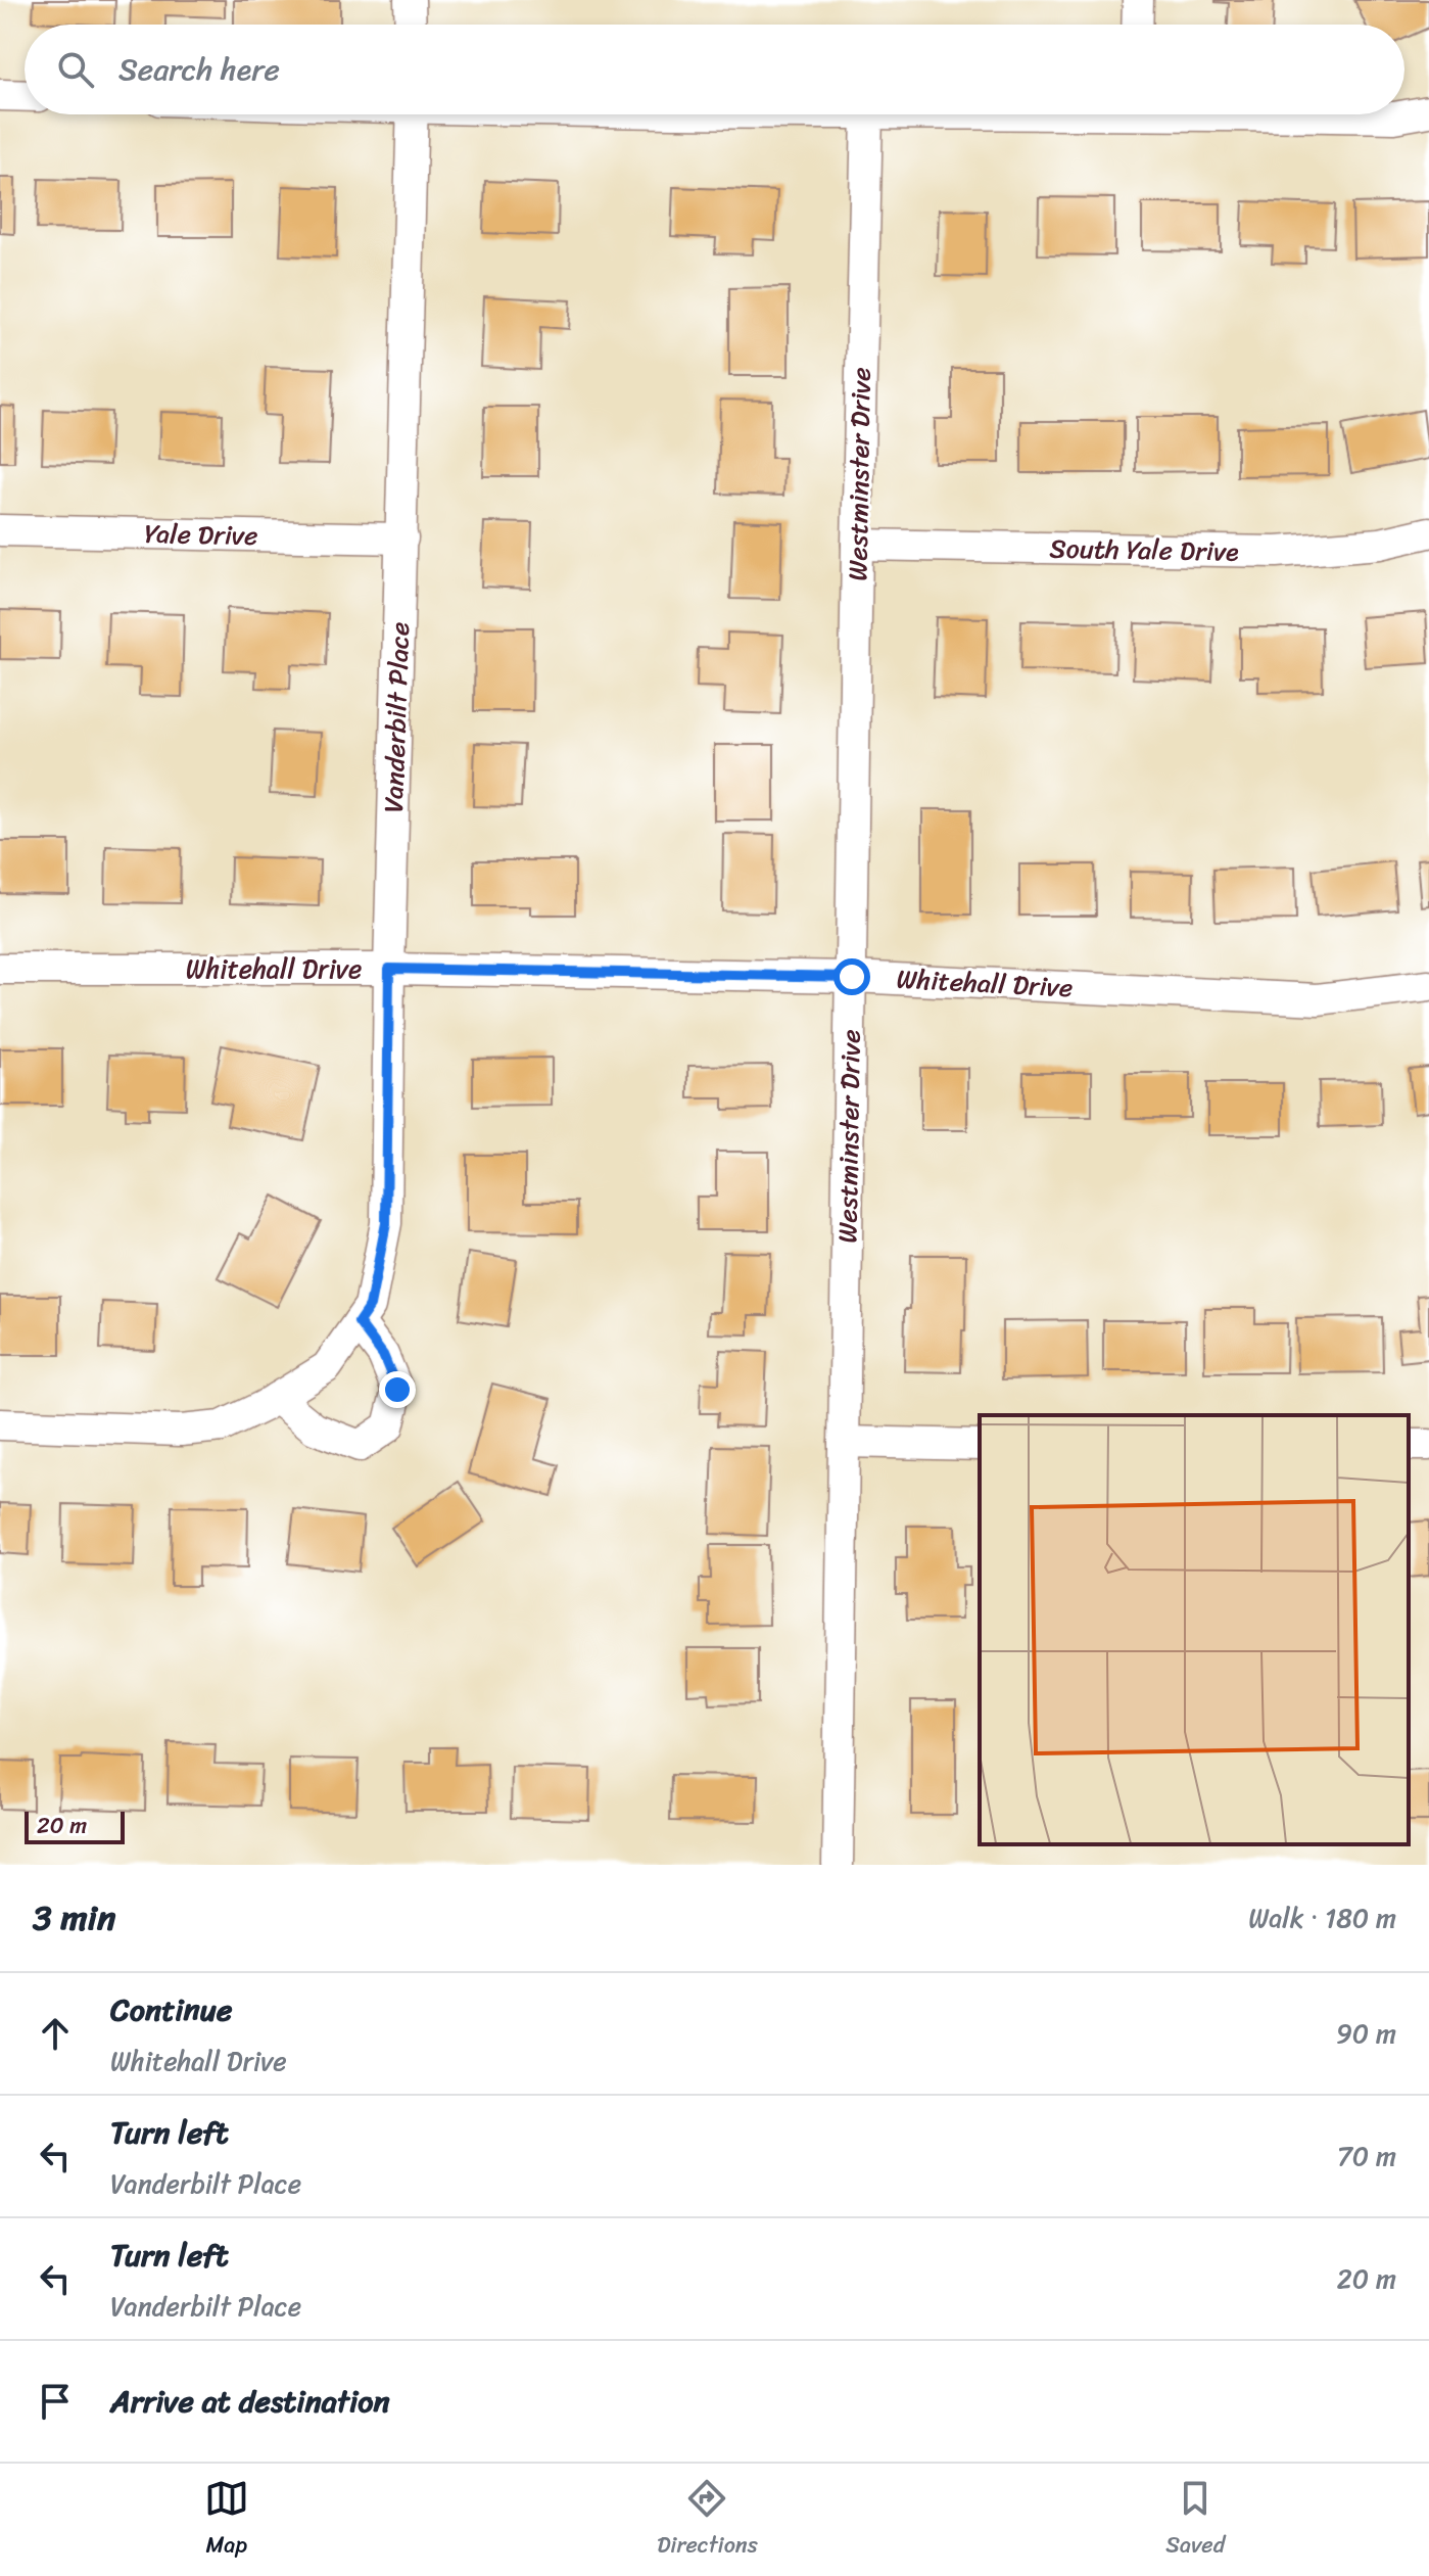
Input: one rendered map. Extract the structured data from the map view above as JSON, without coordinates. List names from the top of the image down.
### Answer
{
  "streets": {
    "street": [
      "Westminster Drive",
      "Yale Drive",
      "South Yale Drive",
      "Vanderbilt Place",
      "Whitehall Drive"
    ]
  },
  "crossings": [
    ["Westminster Drive", "South Yale Drive"],
    ["Westminster Drive", "Whitehall Drive"],
    ["Yale Drive", "Vanderbilt Place"],
    ["Vanderbilt Place", "Whitehall Drive"]
  ],
  "scale_bar": "20 m",
  "page": {
    "search": "Search here",
    "scale": "20 m",
    "heading": ["3 min", "Walk · 180 m"],
    "list": [
      ["Continue", "Whitehall Drive", "90 m"],
      ["Turn left", "Vanderbilt Place", "70 m"],
      ["Turn left", "Vanderbilt Place", "20 m"],
      "Arrive at destination"
    ],
    "nav": ["Map", "Directions", "Saved"]
  }
}
